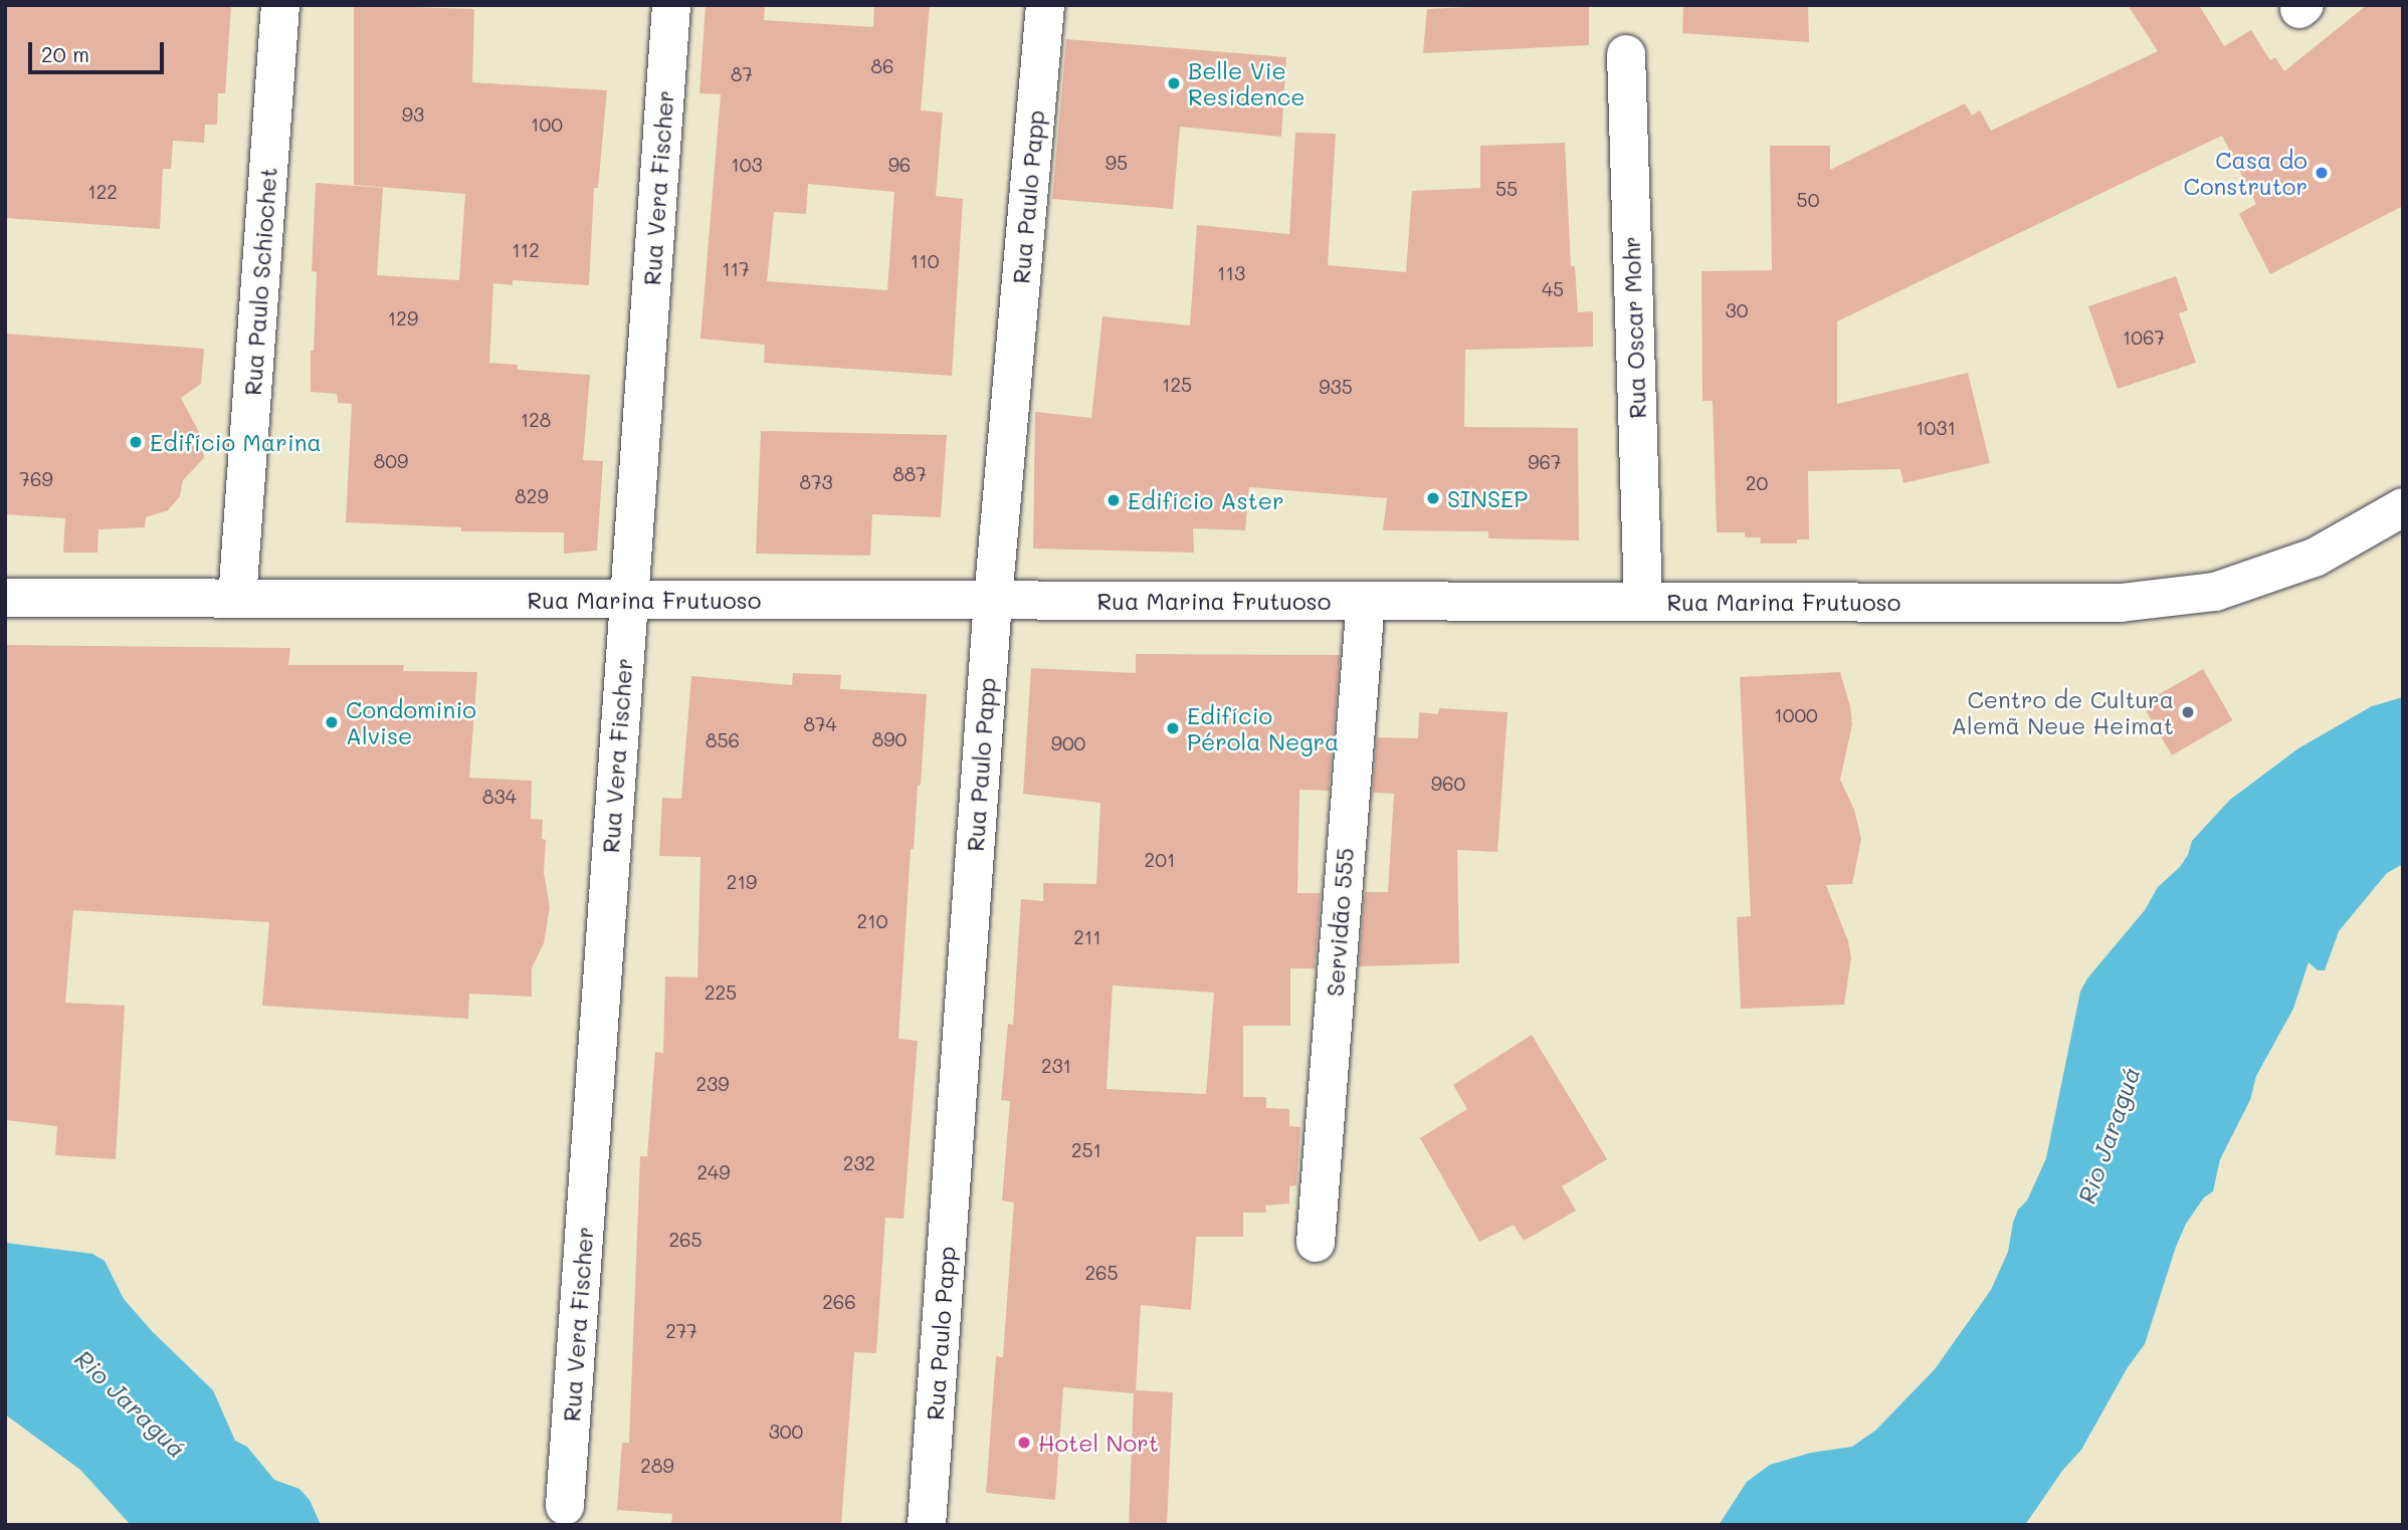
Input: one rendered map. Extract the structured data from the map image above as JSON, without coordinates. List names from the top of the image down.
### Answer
{
  "streets": {
    "street": [
      "Rua Vera Fischer",
      "Rua Paulo Papp",
      "Rua Paulo Schiochet",
      "Rua Oscar Mohr",
      "Rua Marina Frutuoso",
      "Servidão 555"
    ]
  },
  "crossings": [
    ["Rua Vera Fischer", "Rua Marina Frutuoso"],
    ["Rua Paulo Papp", "Rua Marina Frutuoso"],
    ["Rua Paulo Schiochet", "Rua Marina Frutuoso"],
    ["Rua Oscar Mohr", "Rua Marina Frutuoso"],
    ["Rua Marina Frutuoso", "Servidão 555"]
  ],
  "water": ["Rio Jaraguá"],
  "places": [
    "Belle Vie Residence",
    "Casa do Construtor",
    "Edifício Marina",
    "SINSEP",
    "Edifício Aster",
    "Centro de Cultura Alemã Neue Heimat",
    "Condominio Alvise",
    "Edifício Pérola Negra",
    "Hotel Nort"
  ],
  "house_numbers": [
    "86",
    "87",
    "93",
    "100",
    "95",
    "103",
    "96",
    "55",
    "122",
    "50",
    "112",
    "110",
    "117",
    "113",
    "45",
    "30",
    "129",
    "1067",
    "125",
    "935",
    "128",
    "1031",
    "809",
    "967",
    "887",
    "769",
    "873",
    "20",
    "829",
    "1000",
    "874",
    "890",
    "856",
    "900",
    "960",
    "834",
    "201",
    "219",
    "210",
    "211",
    "225",
    "231",
    "239",
    "251",
    "232",
    "249",
    "265",
    "265",
    "266",
    "277",
    "300",
    "289"
  ],
  "scale_bar": "20 m"
}
